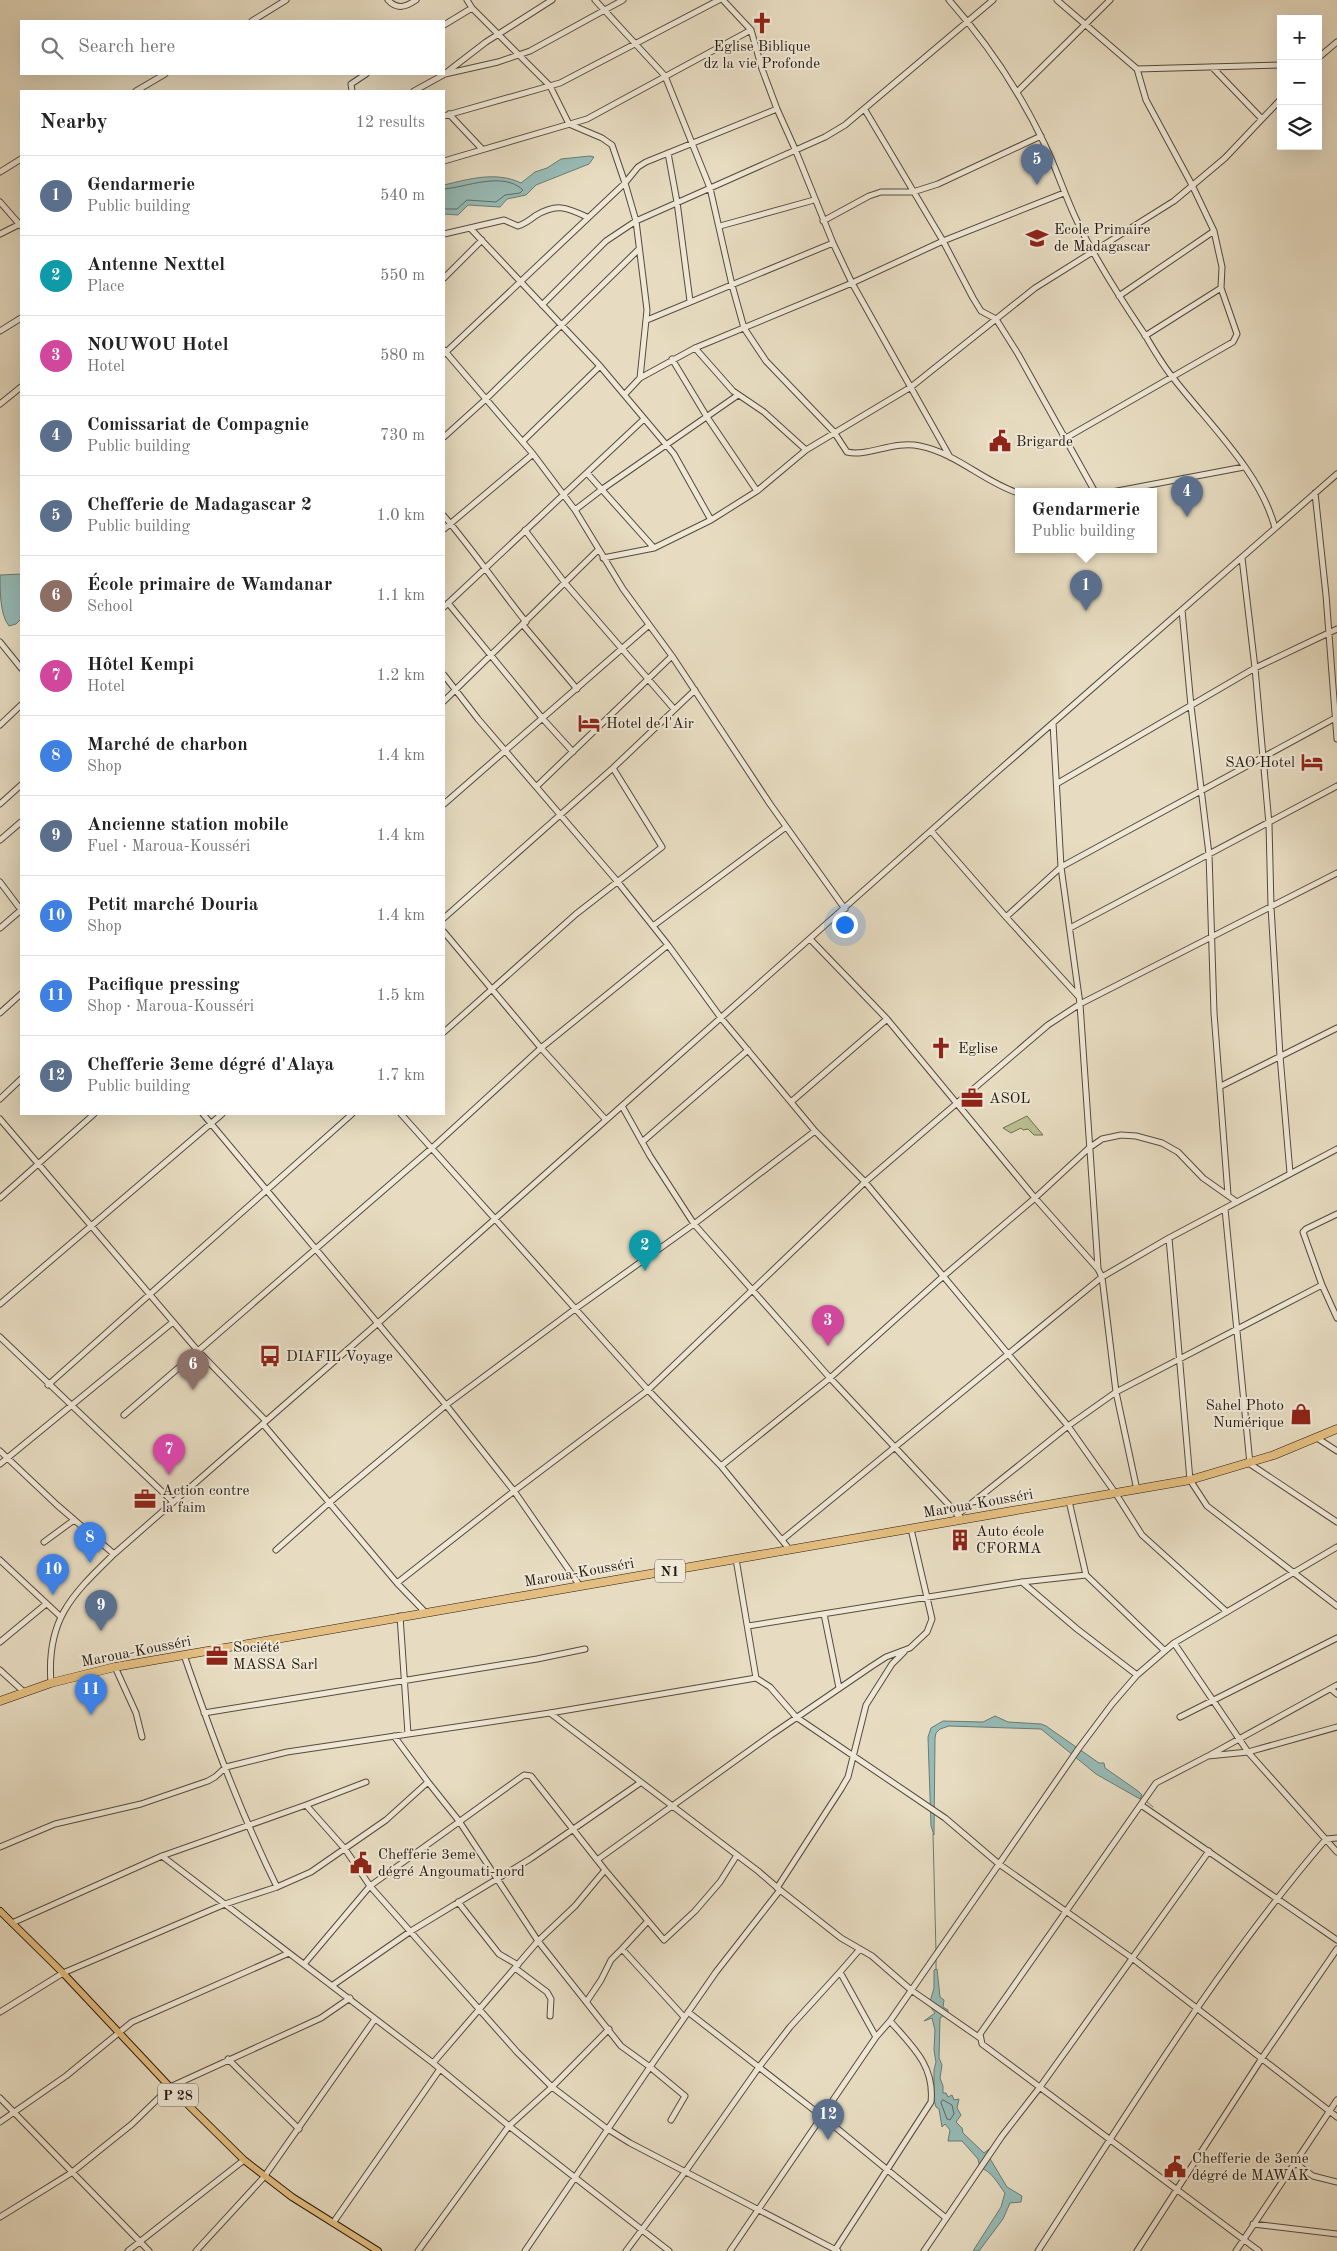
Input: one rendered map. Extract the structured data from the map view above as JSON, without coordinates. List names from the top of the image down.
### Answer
{
  "streets": {
    "highway": ["Maroua-Kousséri", "N1"],
    "main road": ["P 28"]
  },
  "places": {
    "church": ["Eglise Biblique dz la vie Profonde", "Eglise"],
    "school or university": ["Ecole Primaire de Madagascar"],
    "public building": ["Brigarde", "Chefferie 3eme dégré Angoumati-nord", "Chefferie de 3eme dégré de MAWAK"],
    "hotel": ["Hotel de l'Air", "SAO Hotel"],
    "office": ["ASOL", "Action contre la faim", "Société MASSA Sarl"],
    "bus stop": ["DIAFIL Voyage"],
    "shop": ["Sahel Photo Numérique"],
    "building": ["Auto école CFORMA"]
  },
  "page": {
    "map_buttons": ["+", "−"],
    "search": "Search here",
    "heading": ["Nearby", "12 results"],
    "pins": [
      "5",
      "4",
      "1",
      "2",
      "3",
      "6",
      "7",
      "8",
      "10",
      "9",
      "11",
      "12"
    ],
    "list": [
      {
        "mark": "1",
        "name": "Gendarmerie",
        "note": "Public building",
        "value": "540 m"
      },
      {
        "mark": "2",
        "name": "Antenne Nexttel",
        "note": "Place",
        "value": "550 m"
      },
      {
        "mark": "3",
        "name": "NOUWOU Hotel",
        "note": "Hotel",
        "value": "580 m"
      },
      {
        "mark": "4",
        "name": "Comissariat de Compagnie",
        "note": "Public building",
        "value": "730 m"
      },
      {
        "mark": "5",
        "name": "Chefferie de Madagascar 2",
        "note": "Public building",
        "value": "1.0 km"
      },
      {
        "mark": "6",
        "name": "École primaire de Wamdanar",
        "note": "School",
        "value": "1.1 km"
      },
      {
        "mark": "7",
        "name": "Hôtel Kempi",
        "note": "Hotel",
        "value": "1.2 km"
      },
      {
        "mark": "8",
        "name": "Marché de charbon",
        "note": "Shop",
        "value": "1.4 km"
      },
      {
        "mark": "9",
        "name": "Ancienne station mobile",
        "note": "Fuel · Maroua-Kousséri",
        "value": "1.4 km"
      },
      {
        "mark": "10",
        "name": "Petit marché Douria",
        "note": "Shop",
        "value": "1.4 km"
      },
      {
        "mark": "11",
        "name": "Pacifique pressing",
        "note": "Shop · Maroua-Kousséri",
        "value": "1.5 km"
      },
      {
        "mark": "12",
        "name": "Chefferie 3eme dégré d'Alaya",
        "note": "Public building",
        "value": "1.7 km"
      }
    ],
    "popup": ["Gendarmerie", "Public building"]
  }
}
